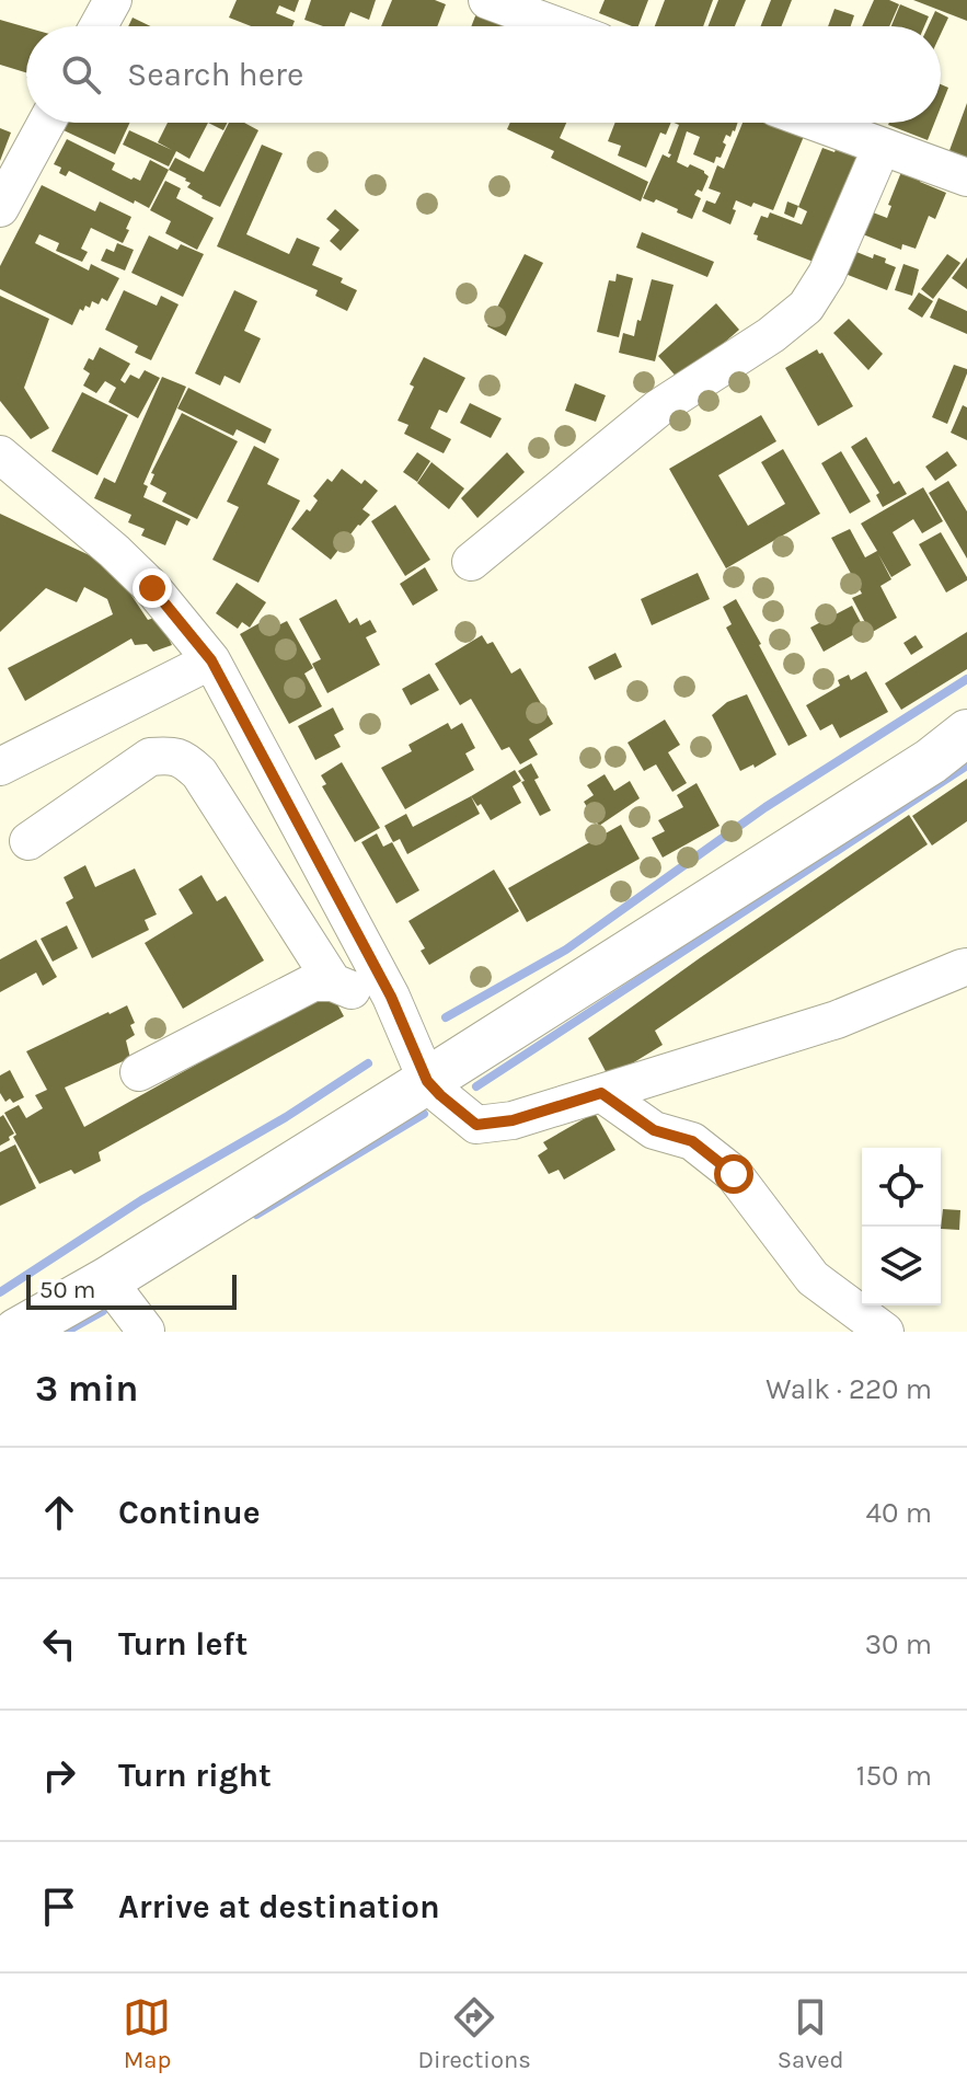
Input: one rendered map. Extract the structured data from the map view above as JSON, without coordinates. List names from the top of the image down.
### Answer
{
  "scale_bar": "50 m",
  "page": {
    "search": "Search here",
    "scale": "50 m",
    "heading": ["3 min", "Walk · 220 m"],
    "list": [
      ["Continue", "40 m"],
      ["Turn left", "30 m"],
      ["Turn right", "150 m"],
      "Arrive at destination"
    ],
    "nav": ["Map", "Directions", "Saved"]
  }
}
